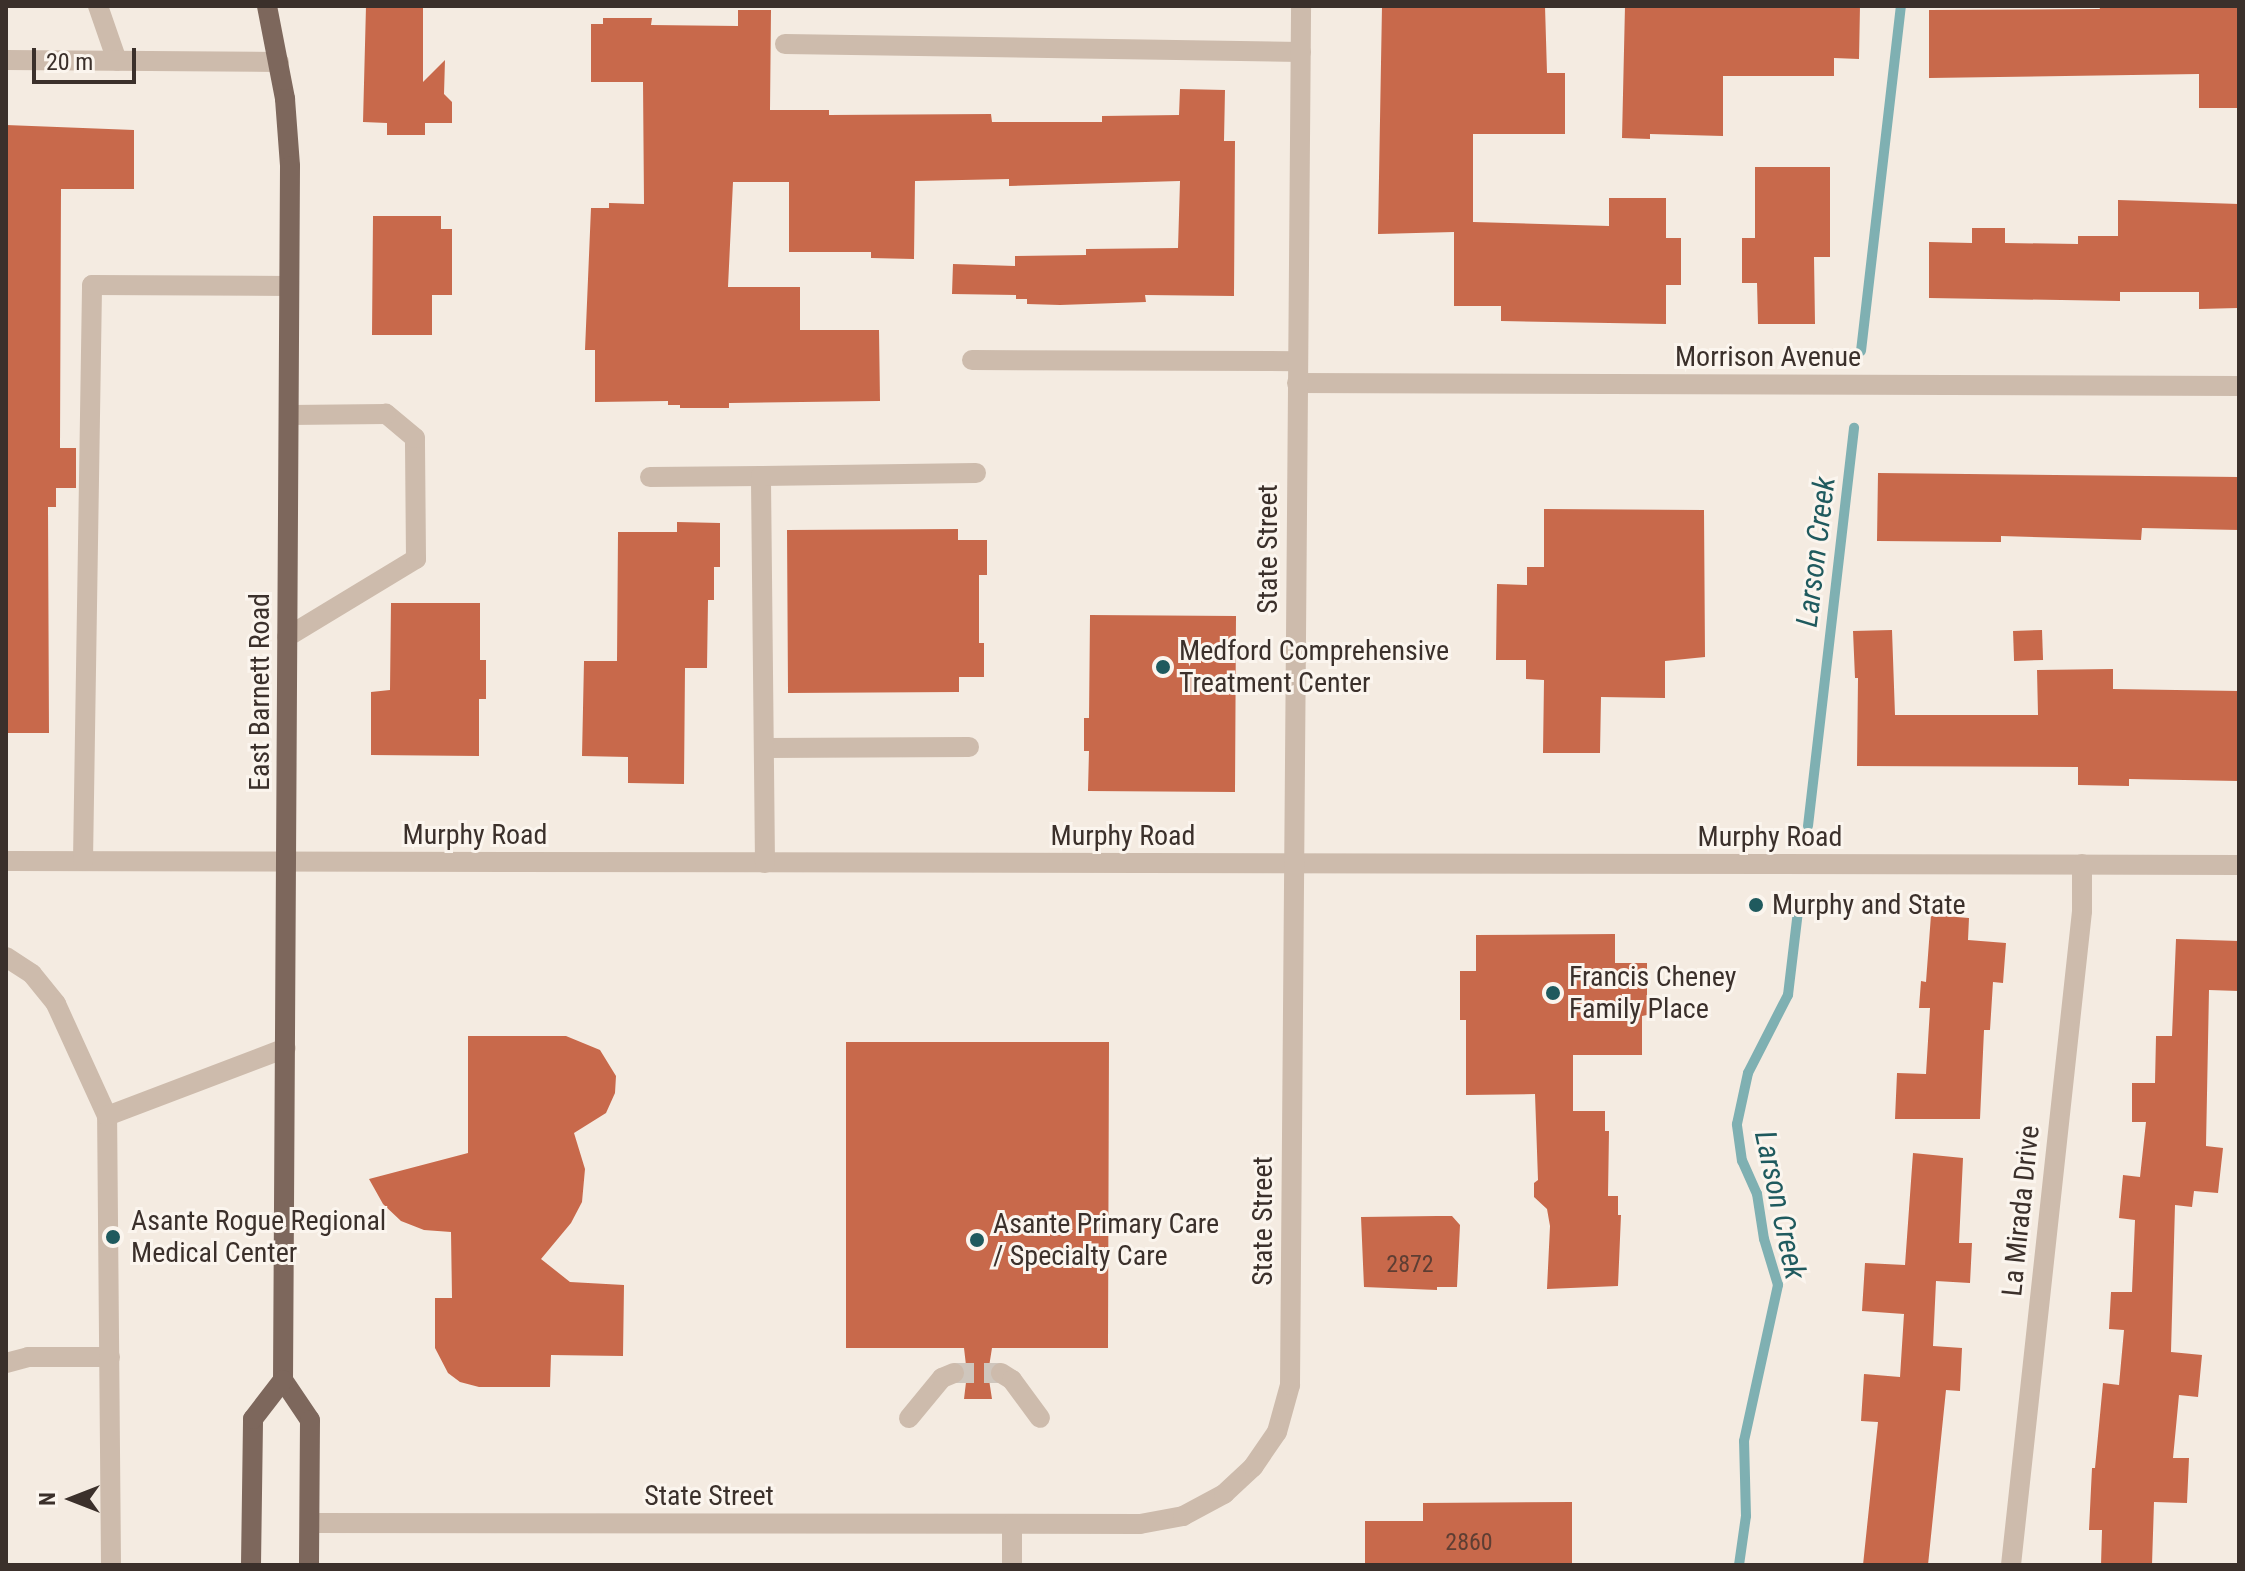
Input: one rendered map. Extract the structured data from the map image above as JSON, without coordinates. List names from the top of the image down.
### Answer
{
  "streets": {
    "main road": ["East Barnett Road"],
    "street": [
      "Morrison Avenue",
      "State Street",
      "Murphy Road",
      "La Mirada Drive"
    ]
  },
  "crossings": [
    ["Morrison Avenue", "State Street"],
    ["State Street", "Murphy Road"],
    ["East Barnett Road", "Murphy Road"],
    ["Murphy Road", "La Mirada Drive"]
  ],
  "water": ["Larson Creek"],
  "places": [
    "Medford Comprehensive Treatment Center",
    "Murphy and State",
    "Francis Cheney Family Place",
    "Asante Rogue Regional Medical Center",
    "Asante Primary Care / Specialty Care"
  ],
  "house_numbers": ["2872", "2860"],
  "scale_bar": "20 m",
  "north": "left"
}
